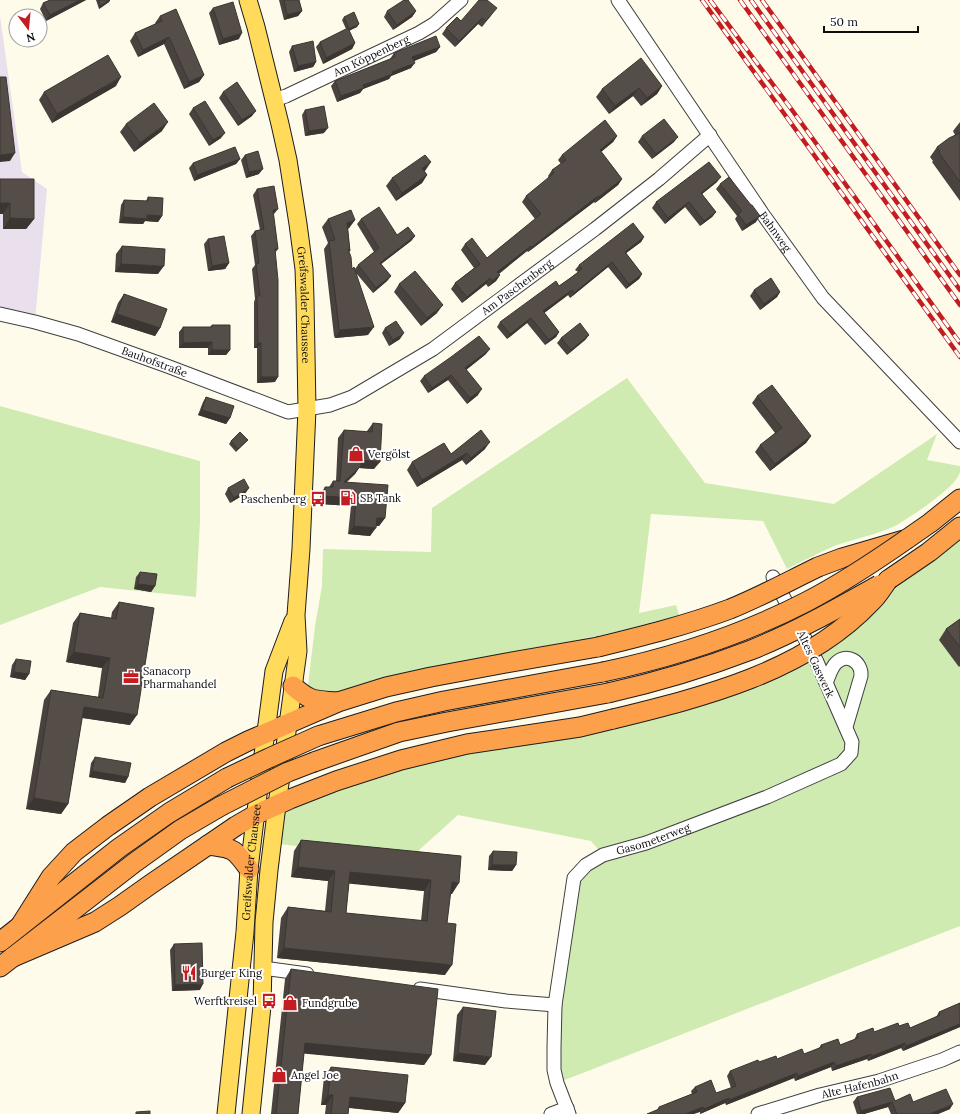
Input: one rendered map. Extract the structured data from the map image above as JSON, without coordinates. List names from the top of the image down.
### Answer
{
  "streets": {
    "main road": ["Greifswalder Chaussee"],
    "street": [
      "Am Köppenberg",
      "Bahnweg",
      "Am Paschenberg",
      "Bauhofstraße",
      "Altes Gaswerk",
      "Gasometerweg",
      "Alte Hafenbahn"
    ]
  },
  "crossings": [
    ["Am Köppenberg", "Greifswalder Chaussee"],
    ["Bahnweg", "Am Paschenberg"],
    ["Am Paschenberg", "Greifswalder Chaussee"],
    ["Am Paschenberg", "Bauhofstraße"],
    ["Greifswalder Chaussee", "Bauhofstraße"],
    ["Altes Gaswerk", "Gasometerweg"]
  ],
  "places": {
    "shop": ["Vergölst", "Fundgrube", "Angel Joe"],
    "fuel station": ["SB Tank"],
    "bus stop": ["Paschenberg", "Werftkreisel"],
    "office": ["Sanacorp Pharmahandel"],
    "restaurant": ["Burger King"]
  },
  "scale_bar": "50 m",
  "north": "bottom"
}
